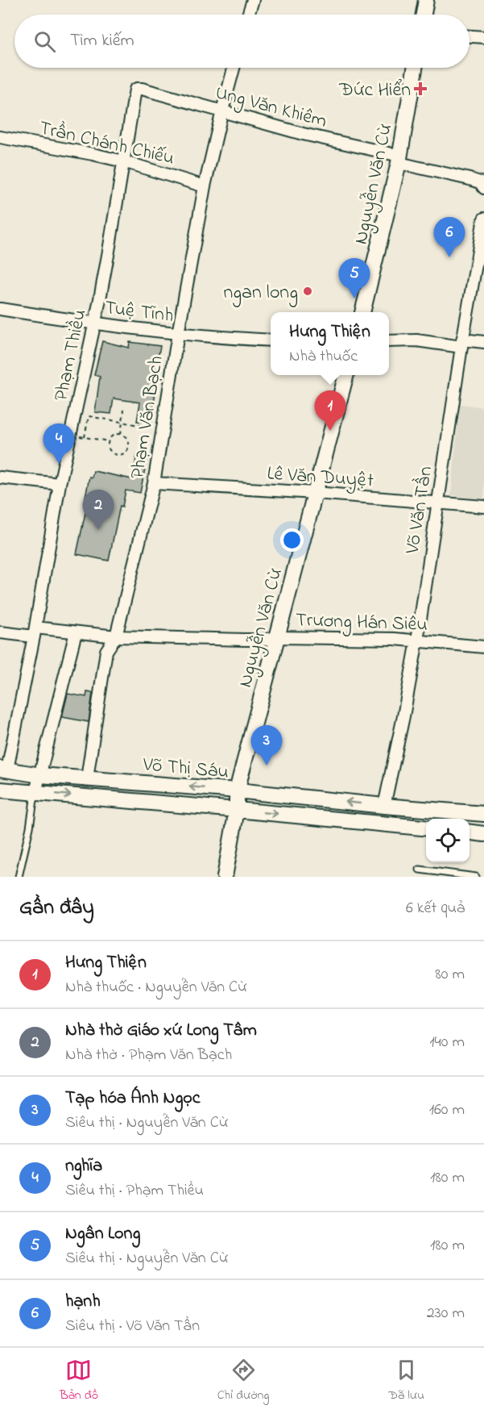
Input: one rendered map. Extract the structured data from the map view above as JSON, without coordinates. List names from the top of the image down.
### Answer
{
  "streets": {
    "main road": ["Nguyễn Văn Cừ", "Võ Thị Sáu"],
    "street": [
      "Ung Văn Khiêm",
      "Trần Chánh Chiếu",
      "Tuệ Tĩnh",
      "Phạm Thiều",
      "Phạm Văn Bạch",
      "Lê Văn Duyệt",
      "Võ Văn Tần",
      "Trương Hán Siêu"
    ]
  },
  "crossings": [
    ["Ung Văn Khiêm", "Nguyễn Văn Cừ"],
    ["Ung Văn Khiêm", "Phạm Thiều"],
    ["Ung Văn Khiêm", "Phạm Văn Bạch"],
    ["Trần Chánh Chiếu", "Phạm Thiều"],
    ["Trần Chánh Chiếu", "Phạm Văn Bạch"],
    ["Nguyễn Văn Cừ", "Lê Văn Duyệt"],
    ["Nguyễn Văn Cừ", "Trương Hán Siêu"],
    ["Nguyễn Văn Cừ", "Võ Thị Sáu"],
    ["Tuệ Tĩnh", "Phạm Thiều"],
    ["Tuệ Tĩnh", "Phạm Văn Bạch"],
    ["Phạm Thiều", "Trương Hán Siêu"],
    ["Phạm Thiều", "Võ Thị Sáu"],
    ["Phạm Văn Bạch", "Lê Văn Duyệt"],
    ["Phạm Văn Bạch", "Trương Hán Siêu"],
    ["Phạm Văn Bạch", "Võ Thị Sáu"],
    ["Lê Văn Duyệt", "Võ Văn Tần"],
    ["Võ Văn Tần", "Trương Hán Siêu"],
    ["Võ Văn Tần", "Võ Thị Sáu"]
  ],
  "places": {
    "health": ["Đức Hiển"],
    "other": ["ngan long"]
  },
  "page": {
    "search": "Tìm kiếm",
    "pins": [
      "6",
      "5",
      "1",
      "4",
      "2",
      "3"
    ],
    "popup": ["Hưng Thiện", "Nhà thuốc"],
    "heading": ["Gần đây", "6 kết quả"],
    "list": [
      {
        "mark": "1",
        "name": "Hưng Thiện",
        "note": "Nhà thuốc · Nguyễn Văn Cừ",
        "value": "80 m"
      },
      {
        "mark": "2",
        "name": "Nhà thờ Giáo xứ Long Tâm",
        "note": "Nhà thờ · Phạm Văn Bạch",
        "value": "140 m"
      },
      {
        "mark": "3",
        "name": "Tạp hóa Ánh Ngọc",
        "note": "Siêu thị · Nguyễn Văn Cừ",
        "value": "160 m"
      },
      {
        "mark": "4",
        "name": "nghĩa",
        "note": "Siêu thị · Phạm Thiều",
        "value": "180 m"
      },
      {
        "mark": "5",
        "name": "Ngân Long",
        "note": "Siêu thị · Nguyễn Văn Cừ",
        "value": "180 m"
      },
      {
        "mark": "6",
        "name": "hạnh",
        "note": "Siêu thị · Võ Văn Tần",
        "value": "230 m"
      }
    ],
    "nav": ["Bản đồ", "Chỉ đường", "Đã lưu"]
  }
}
